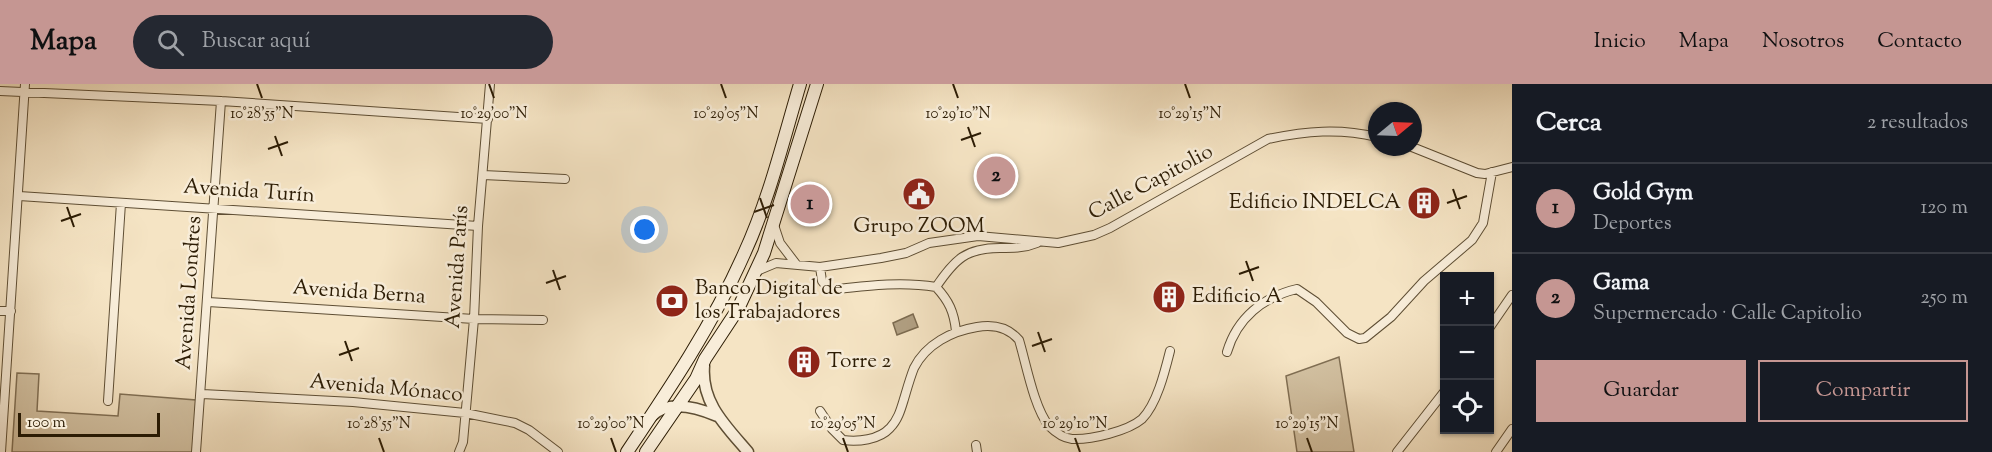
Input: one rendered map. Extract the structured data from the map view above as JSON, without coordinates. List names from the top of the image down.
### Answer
{
  "streets": {
    "street": [
      "Calle Capitolio",
      "Avenida Turín",
      "Avenida París",
      "Avenida Londres",
      "Avenida Berna",
      "Avenida Mónaco"
    ]
  },
  "crossings": [
    ["Avenida Turín", "Avenida París"],
    ["Avenida Turín", "Avenida Londres"],
    ["Avenida París", "Avenida Berna"],
    ["Avenida París", "Avenida Mónaco"],
    ["Avenida Londres", "Avenida Berna"],
    ["Avenida Londres", "Avenida Mónaco"]
  ],
  "places": {
    "public building": ["Grupo ZOOM"],
    "building": ["Edificio INDELCA", "Edificio A", "Torre 2"],
    "bank": ["Banco Digital de los Trabajadores"]
  },
  "scale_bar": "100 m",
  "north": "right",
  "page": {
    "header": "Mapa",
    "search": "Buscar aquí",
    "nav": [
      "Inicio",
      "Mapa",
      "Nosotros",
      "Contacto"
    ],
    "heading": ["Cerca", "2 resultados"],
    "pins": ["2", "1"],
    "list": [
      {
        "mark": "1",
        "name": "Gold Gym",
        "note": "Deportes",
        "value": "120 m"
      },
      {
        "mark": "2",
        "name": "Gama",
        "note": "Supermercado · Calle Capitolio",
        "value": "250 m"
      }
    ],
    "map_buttons": ["+", "−"],
    "buttons": ["Guardar", "Compartir"],
    "scale": "100 m"
  },
  "coordinates": [
    "10°29'10\"N",
    "10°29'15\"N",
    "10°28'55\"N",
    "10°29'00\"N",
    "10°29'05\"N"
  ]
}
